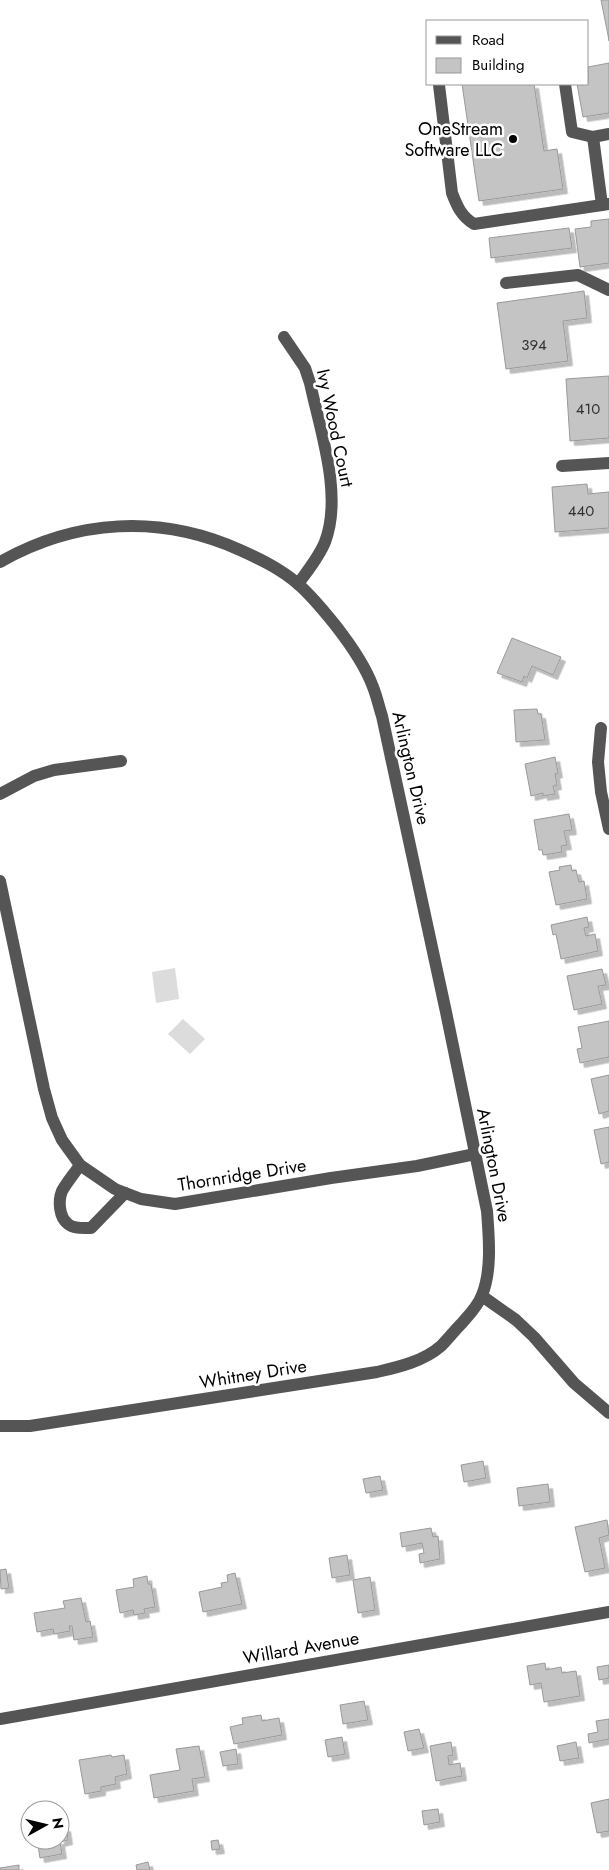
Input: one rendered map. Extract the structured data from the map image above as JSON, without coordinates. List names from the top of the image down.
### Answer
{
  "streets": {
    "street": [
      "Ivy Wood Court",
      "Arlington Drive",
      "Thornridge Drive",
      "Whitney Drive",
      "Willard Avenue"
    ]
  },
  "crossings": [
    ["Ivy Wood Court", "Arlington Drive"],
    ["Arlington Drive", "Thornridge Drive"],
    ["Arlington Drive", "Whitney Drive"]
  ],
  "places": ["OneStream Software LLC"],
  "house_numbers": ["394", "410", "440"],
  "legend": ["Road", "Building"],
  "north": "right"
}
